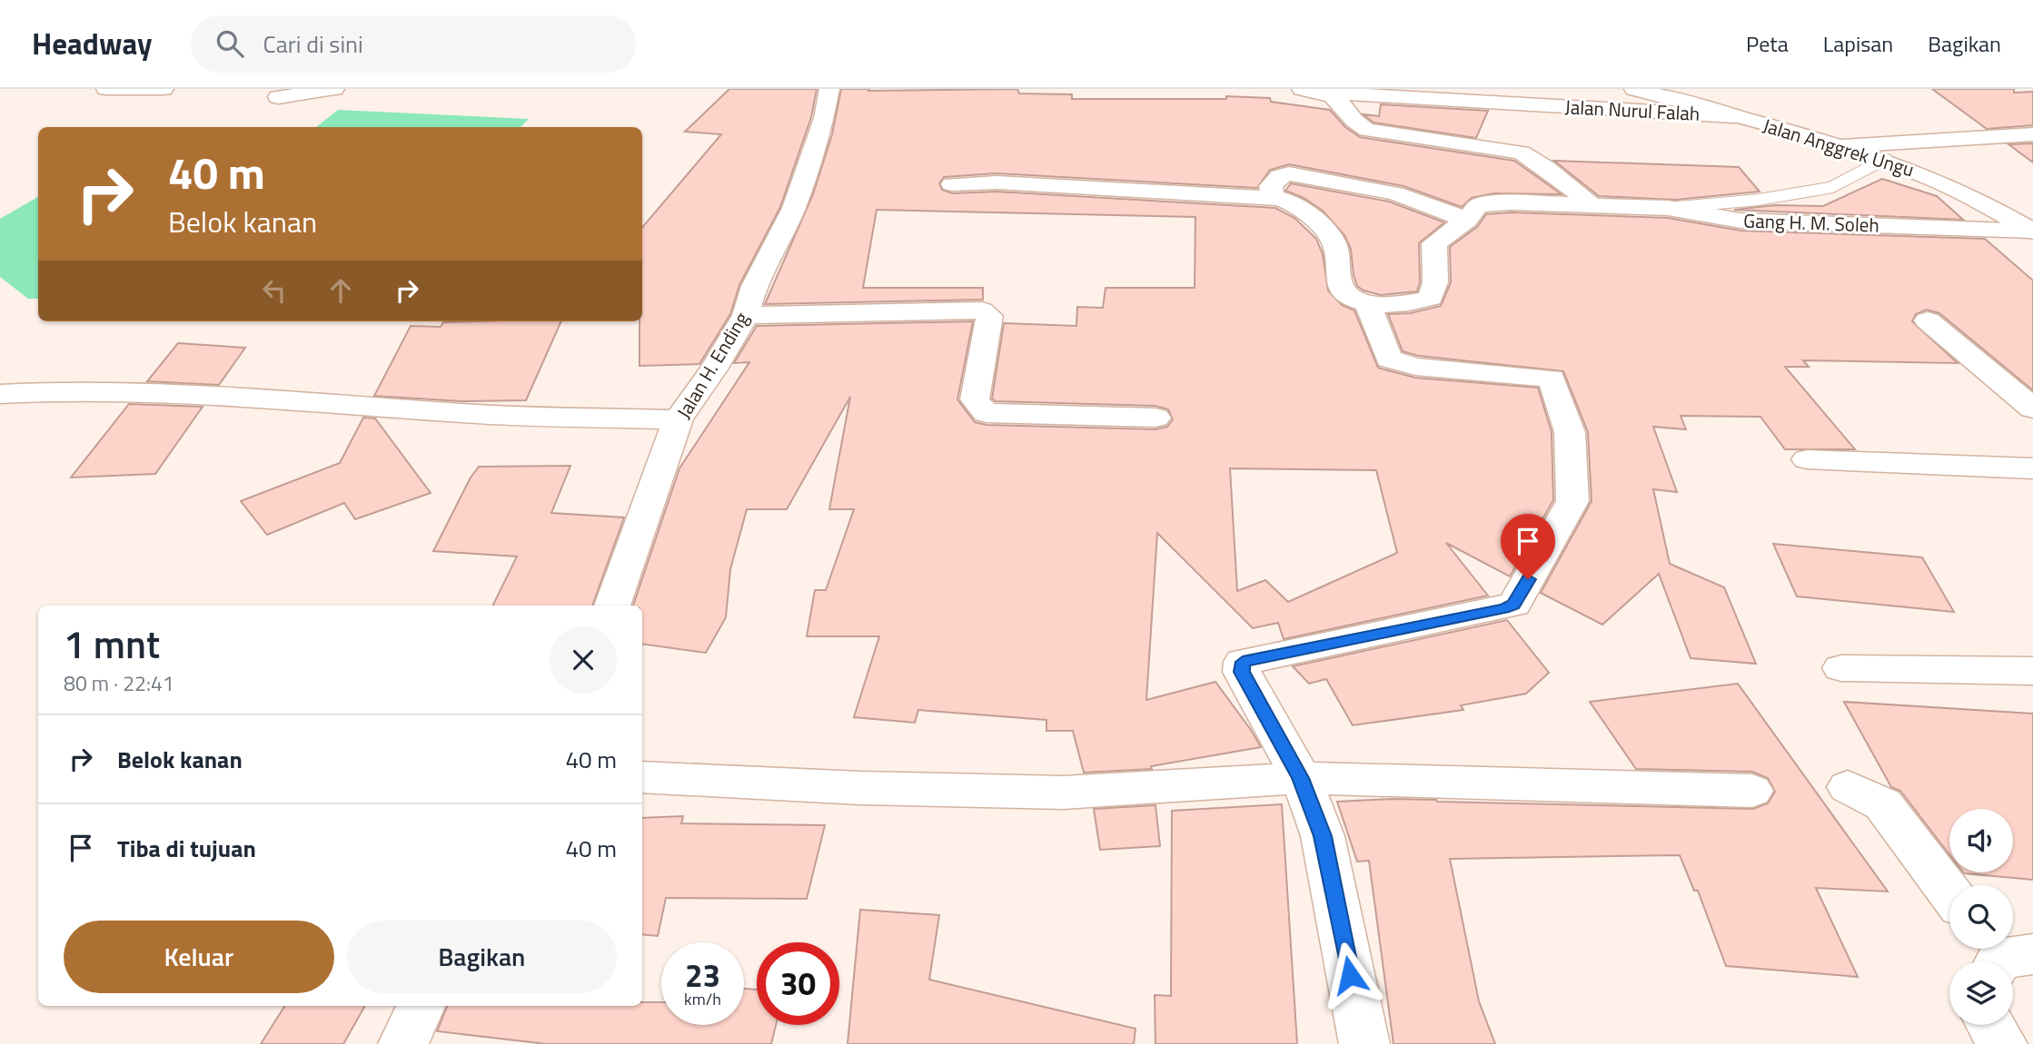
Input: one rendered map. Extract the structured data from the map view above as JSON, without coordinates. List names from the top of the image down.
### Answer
{
  "streets": {
    "street": [
      "Jalan Nurul Falah",
      "Jalan Anggrek Ungu",
      "Gang H. M. Soleh",
      "Jalan H. Ending"
    ]
  },
  "crossings": [
    ["Jalan Nurul Falah", "Jalan Anggrek Ungu"],
    ["Jalan Anggrek Ungu", "Gang H. M. Soleh"]
  ],
  "page": {
    "header": "Headway",
    "search": "Cari di sini",
    "nav": ["Peta", "Lapisan", "Bagikan"],
    "turn": ["40 m", "Belok kanan"],
    "heading": ["1 mnt", "80 m · 22:41"],
    "list": [
      {
        "name": "Belok kanan",
        "value": "40 m"
      },
      {
        "name": "Tiba di tujuan",
        "value": "40 m"
      }
    ],
    "buttons": ["Keluar", "Bagikan"],
    "speed": "23 km/h",
    "limit": "30"
  }
}
